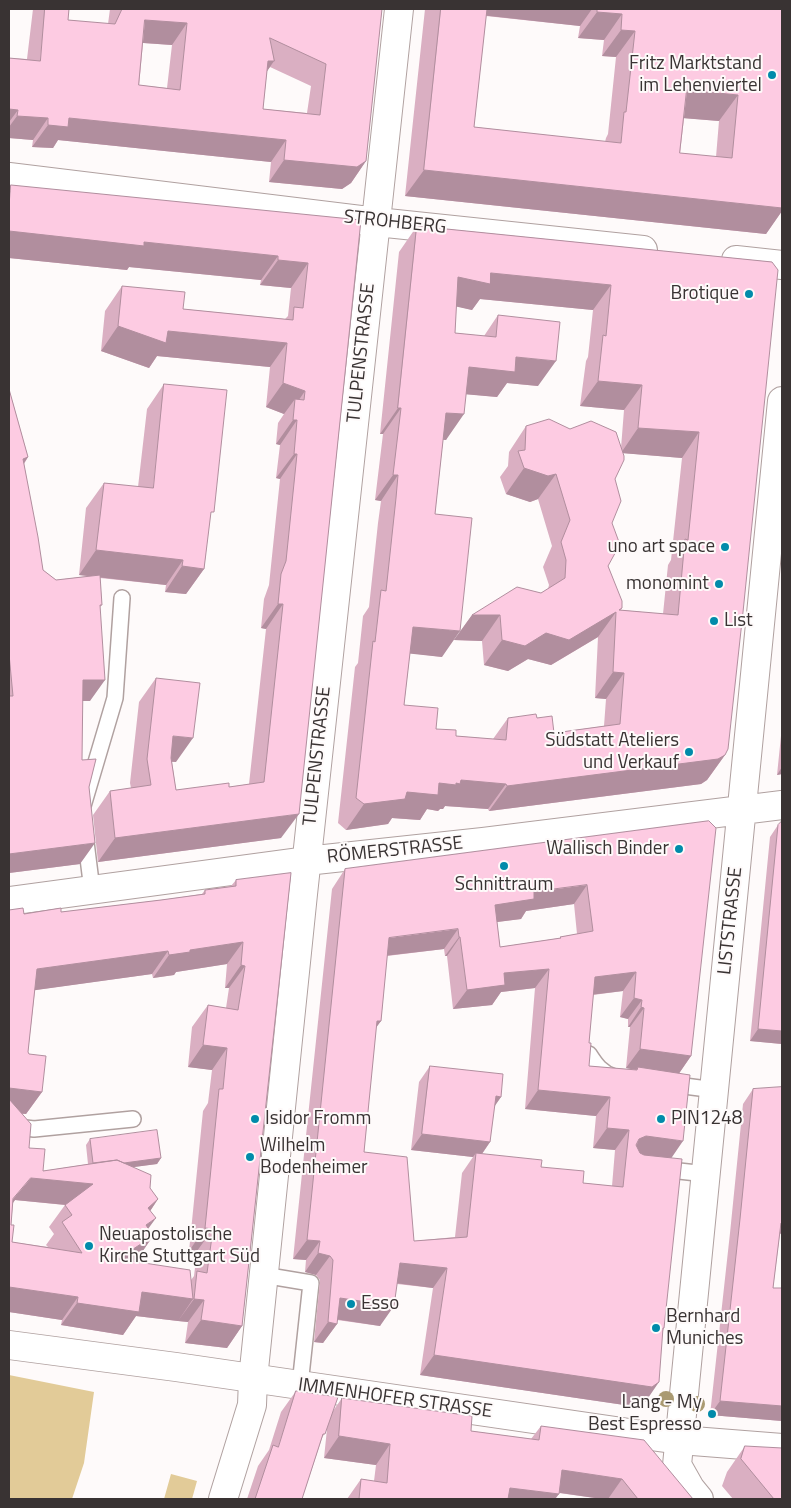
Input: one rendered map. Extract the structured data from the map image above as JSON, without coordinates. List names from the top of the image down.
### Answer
{
  "streets": {
    "street": [
      "STROHBERG",
      "TULPENSTRASSE",
      "RÖMERSTRASSE",
      "LISTSTRASSE",
      "IMMENHOFER STRASSE"
    ]
  },
  "crossings": [
    ["STROHBERG", "TULPENSTRASSE"],
    ["TULPENSTRASSE", "RÖMERSTRASSE"],
    ["TULPENSTRASSE", "IMMENHOFER STRASSE"],
    ["RÖMERSTRASSE", "LISTSTRASSE"],
    ["LISTSTRASSE", "IMMENHOFER STRASSE"]
  ],
  "places": [
    "Fritz Marktstand im Lehenviertel",
    "Brotique",
    "uno art space",
    "monomint",
    "List",
    "Südstatt Ateliers und Verkauf",
    "Wallisch Binder",
    "Schnittraum",
    "Isidor Fromm",
    "PIN1248",
    "Wilhelm Bodenheimer",
    "Neuapostolische Kirche Stuttgart Süd",
    "Esso",
    "Bernhard Muniches",
    "Lang - My Best Espresso"
  ]
}
